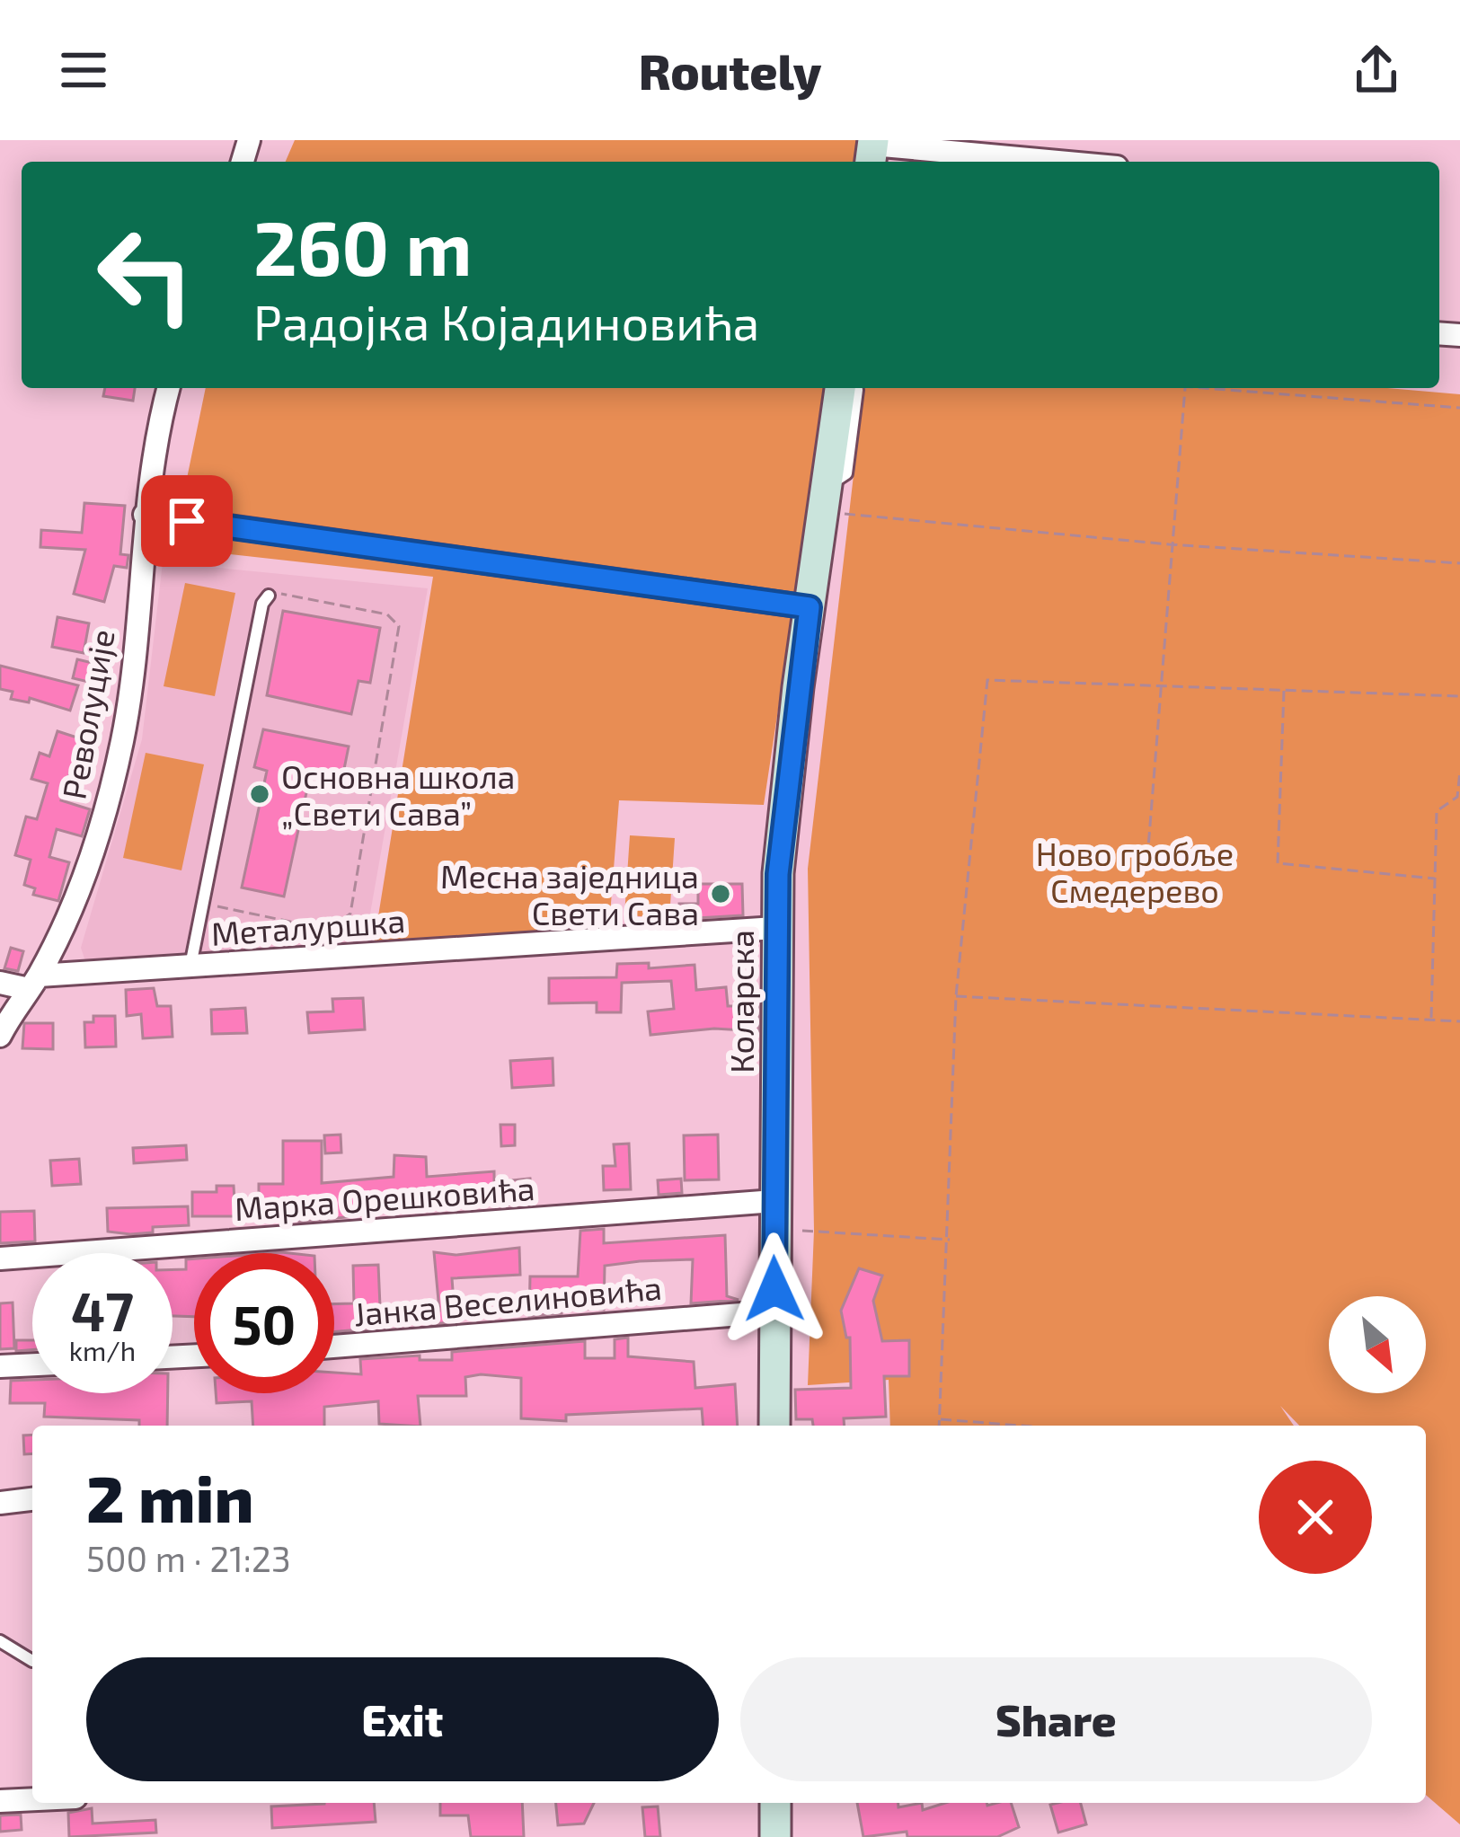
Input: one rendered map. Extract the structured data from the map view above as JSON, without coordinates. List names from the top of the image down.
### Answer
{
  "streets": {
    "main road": ["Коларска"],
    "street": [
      "Револуције",
      "Металуршка",
      "Марка Орешковића",
      "Јанка Веселиновића"
    ]
  },
  "crossings": [
    ["Револуције", "Металуршка"],
    ["Металуршка", "Коларска"],
    ["Коларска", "Марка Орешковића"],
    ["Коларска", "Јанка Веселиновића"]
  ],
  "parks": ["Ново гробље Смедерево"],
  "places": ["Основна школа „Свети Сава”", "Месна заједница Свети Сава"],
  "north": "bottom right",
  "page": {
    "header": "Routely",
    "turn": ["260 m", "Радојка Којадиновића"],
    "speed": "47 km/h",
    "limit": "50",
    "heading": ["2 min", "500 m · 21:23"],
    "buttons": ["Exit", "Share"]
  }
}
